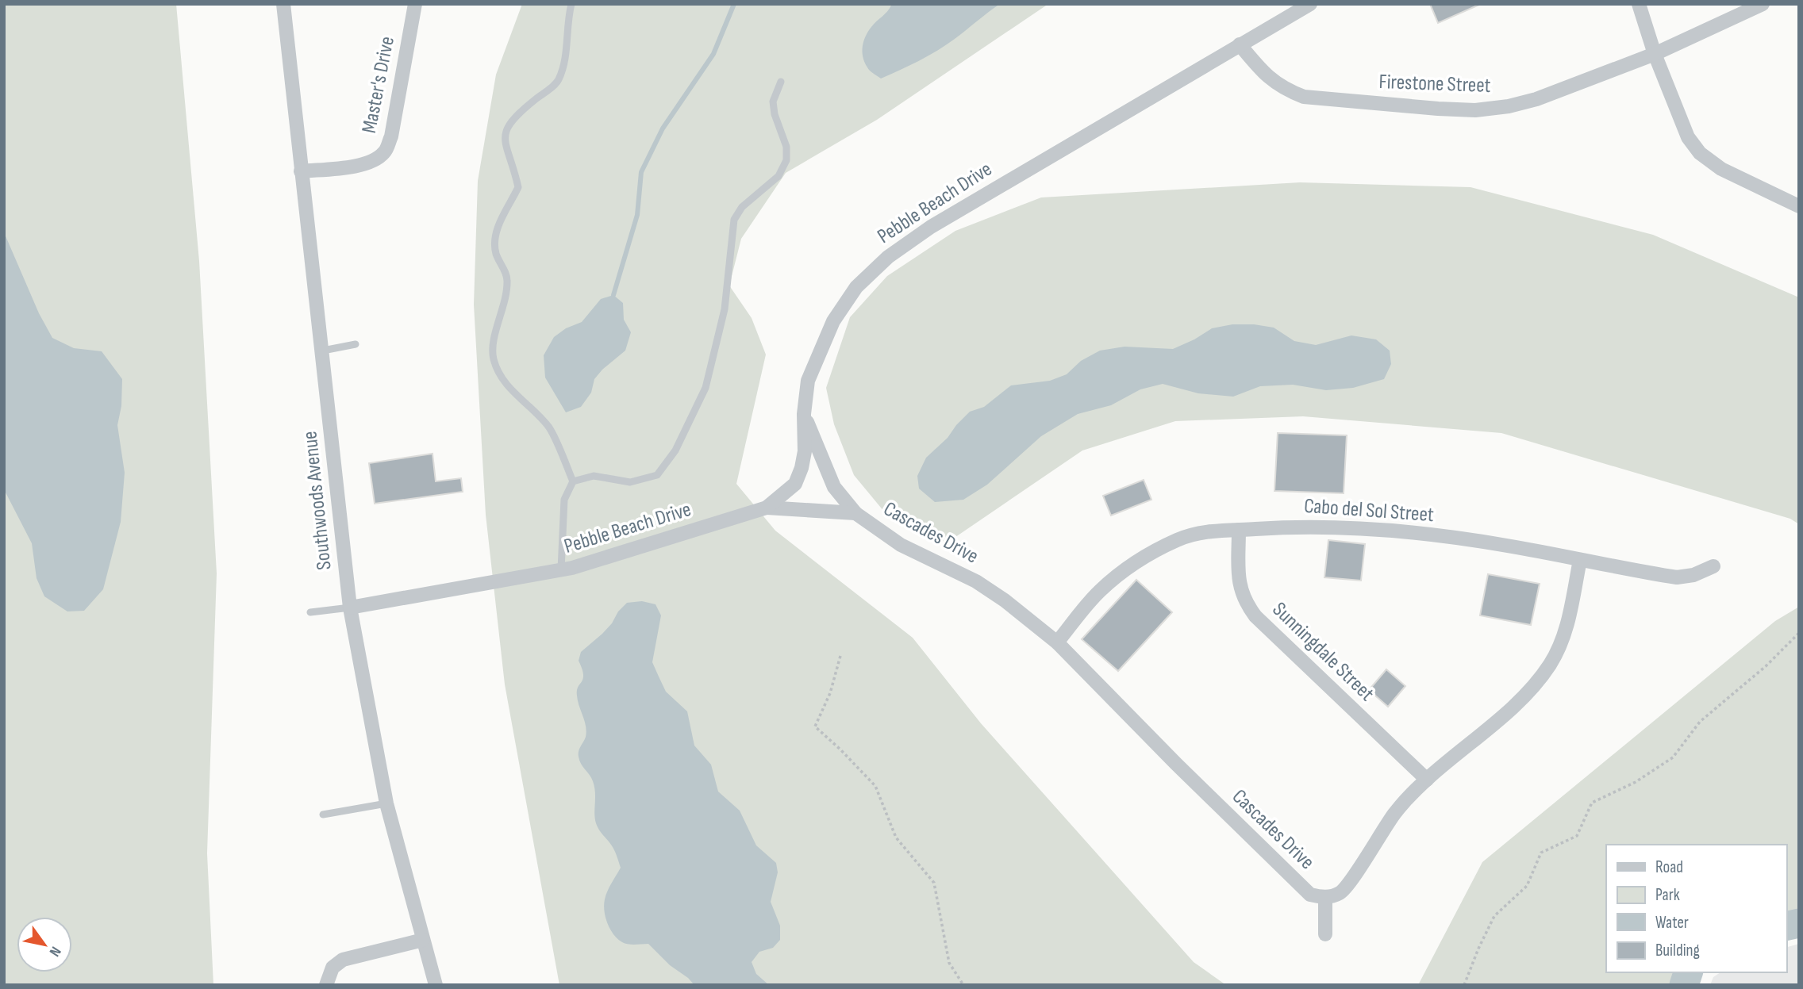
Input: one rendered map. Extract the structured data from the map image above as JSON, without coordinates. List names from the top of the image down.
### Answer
{
  "streets": {
    "street": [
      "Firestone Street",
      "Master's Drive",
      "Pebble Beach Drive",
      "Southwoods Avenue",
      "Cabo del Sol Street",
      "Cascades Drive",
      "Sunningdale Street"
    ]
  },
  "crossings": [
    ["Firestone Street", "Pebble Beach Drive"],
    ["Master's Drive", "Southwoods Avenue"],
    ["Pebble Beach Drive", "Southwoods Avenue"],
    ["Pebble Beach Drive", "Cascades Drive"],
    ["Cabo del Sol Street", "Cascades Drive"],
    ["Cabo del Sol Street", "Sunningdale Street"]
  ],
  "legend": [
    "Road",
    "Park",
    "Water",
    "Building"
  ],
  "north": "bottom right"
}
